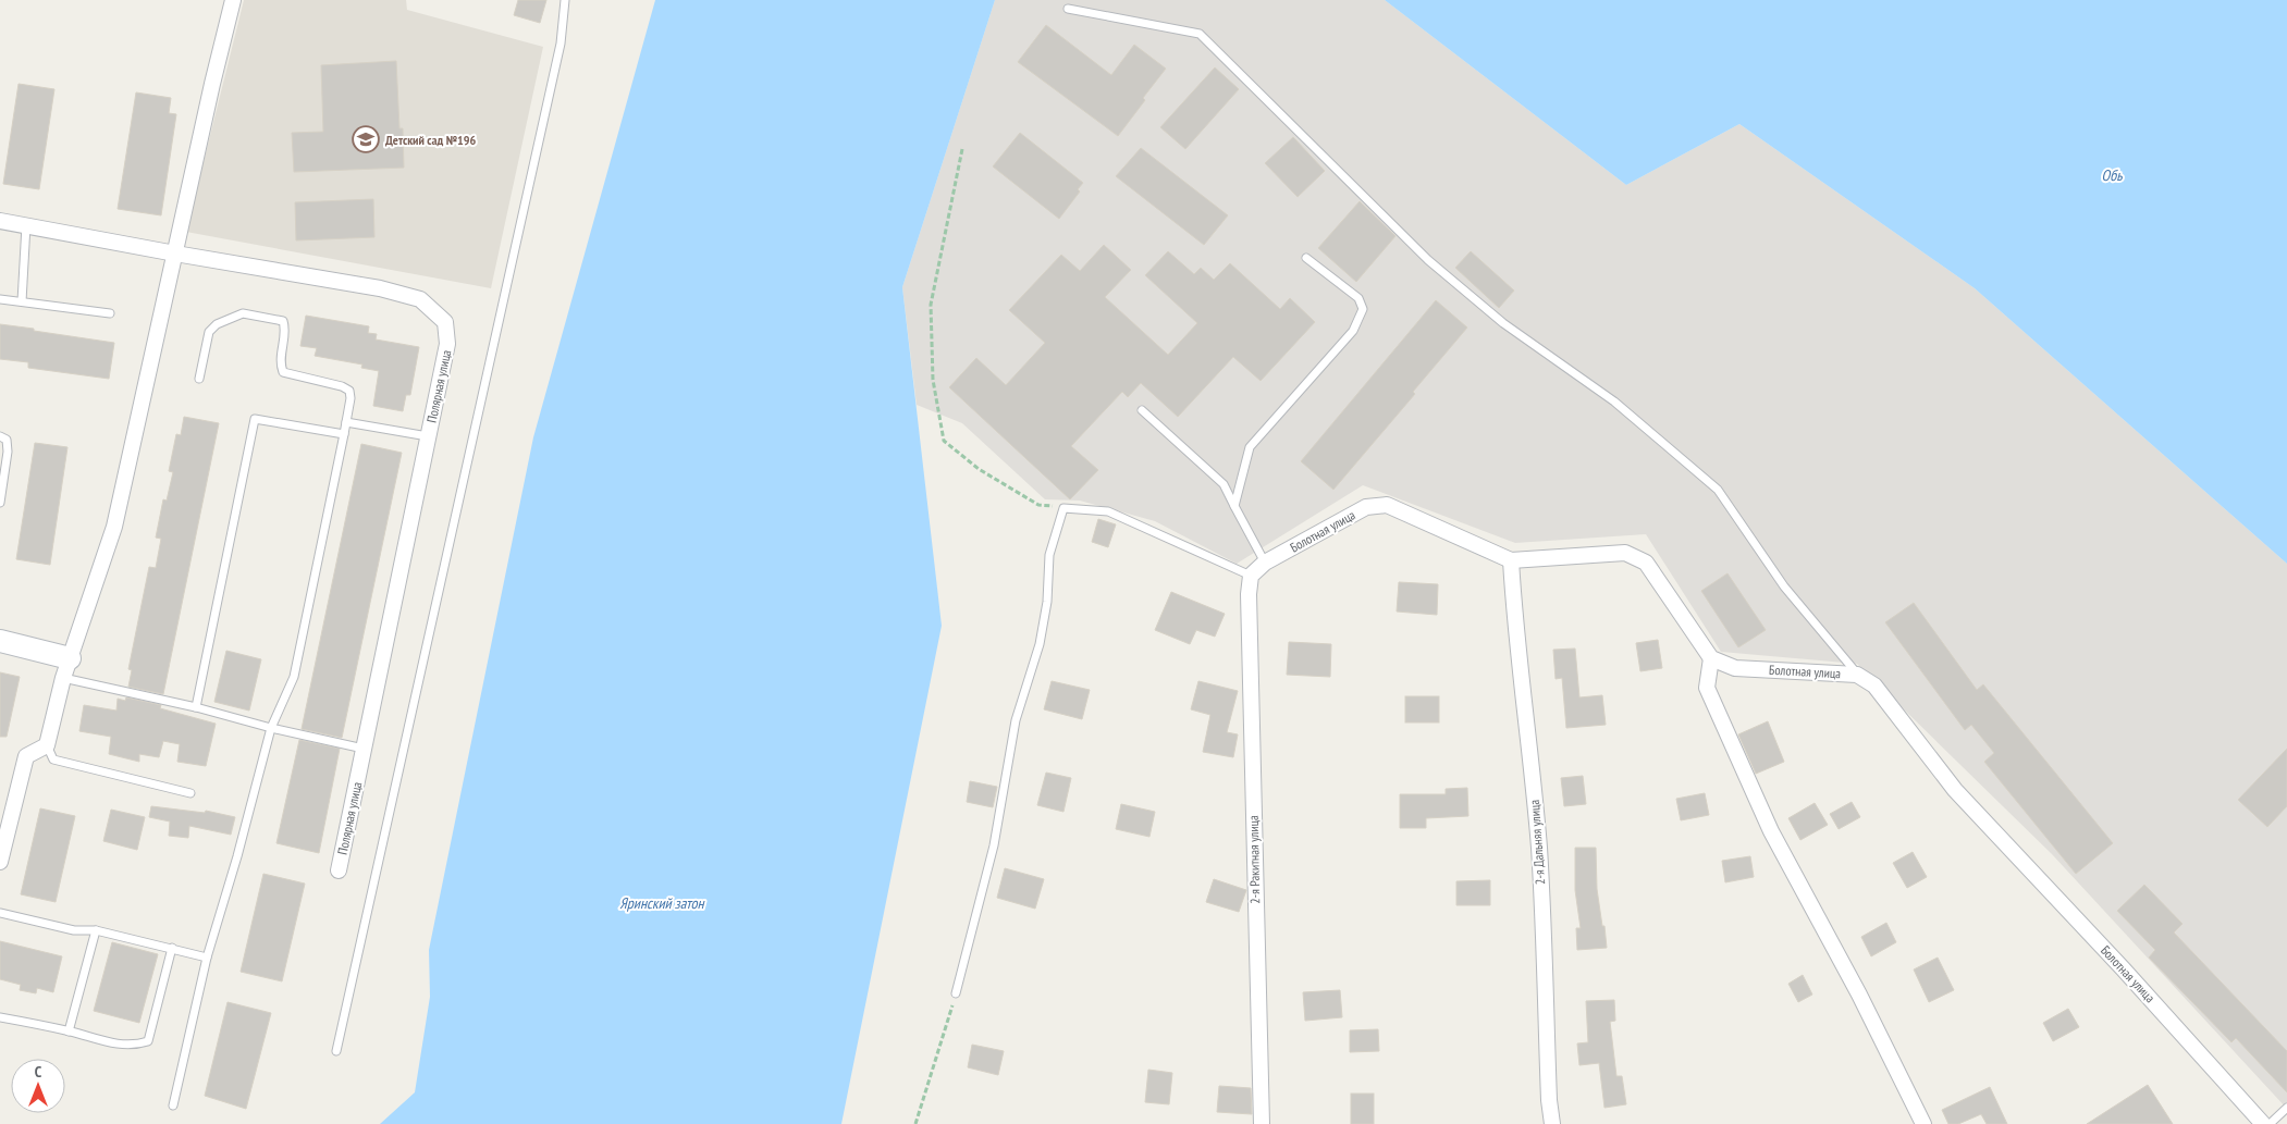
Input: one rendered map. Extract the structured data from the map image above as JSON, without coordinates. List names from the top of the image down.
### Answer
{
  "streets": {
    "street": [
      "Полярная улица",
      "Болотная улица",
      "2-я Дальняя улица",
      "2-я Ракитная улица"
    ]
  },
  "crossings": [
    ["Болотная улица", "2-я Дальняя улица"],
    ["Болотная улица", "2-я Ракитная улица"]
  ],
  "water": ["Обь", "Яринский затон"],
  "places": {
    "school or university": ["Детский сад №196"]
  },
  "north": "top"
}
